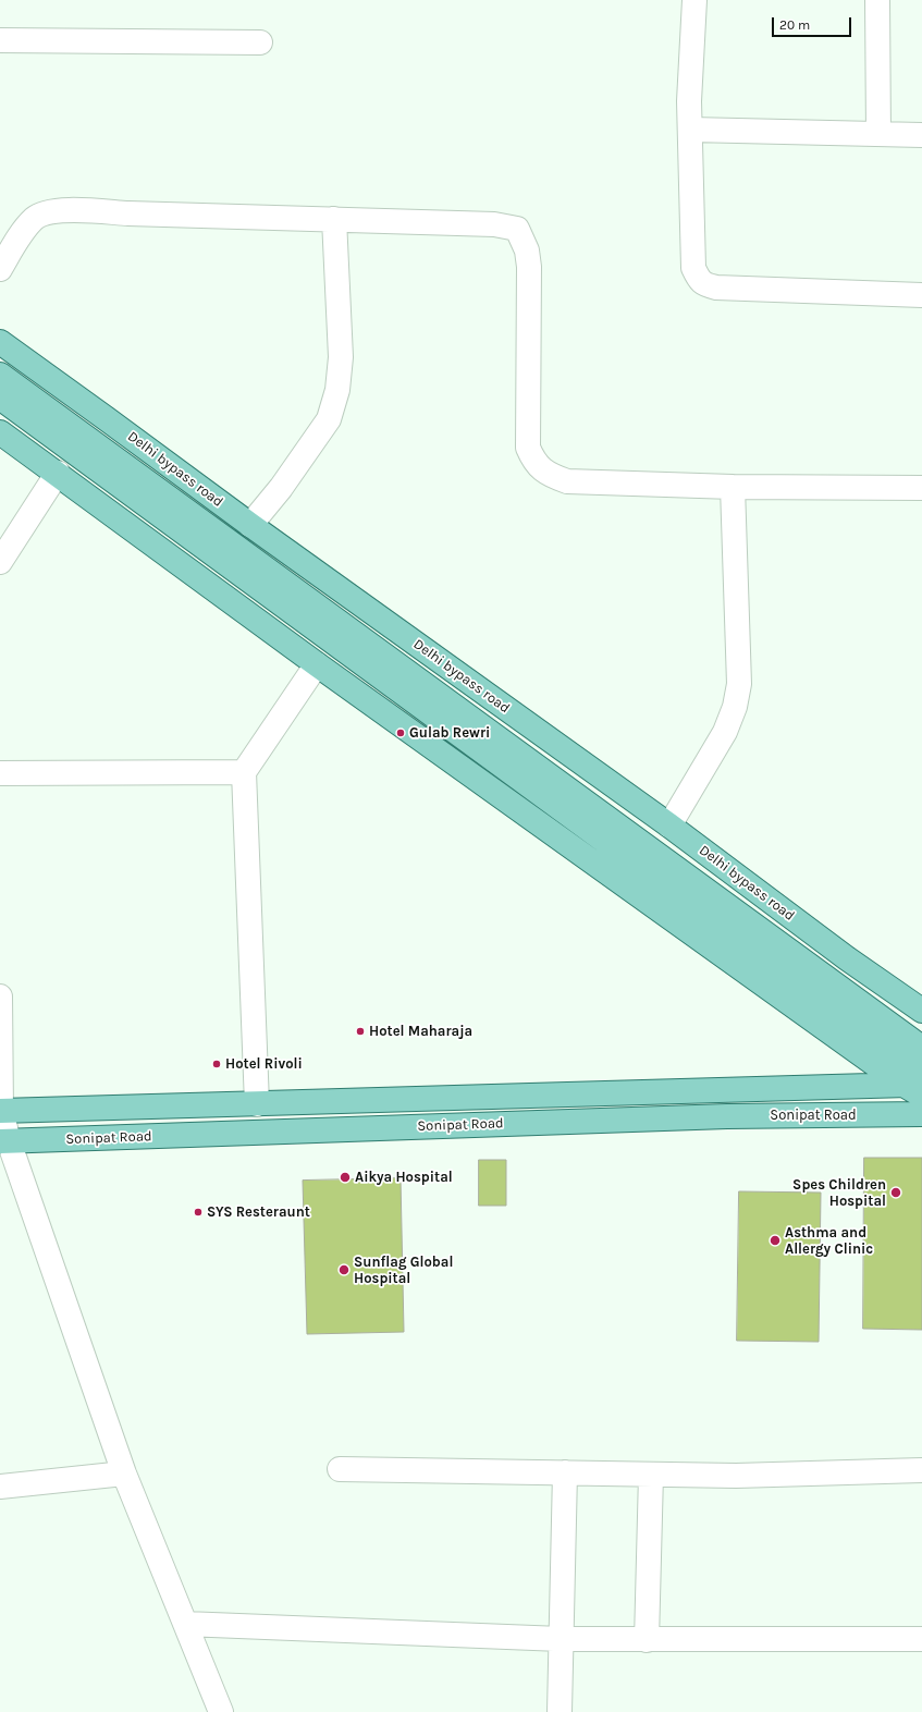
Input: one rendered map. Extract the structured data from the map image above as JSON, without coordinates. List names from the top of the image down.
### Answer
{
  "streets": {
    "main road": ["Delhi bypass road", "Sonipat Road"]
  },
  "places": [
    "Gulab Rewri",
    "Hotel Maharaja",
    "Hotel Rivoli",
    "Aikya Hospital",
    "Spes Children Hospital",
    "SYS Resteraunt",
    "Asthma and Allergy Clinic",
    "Sunflag Global Hospital"
  ],
  "scale_bar": "20 m"
}
